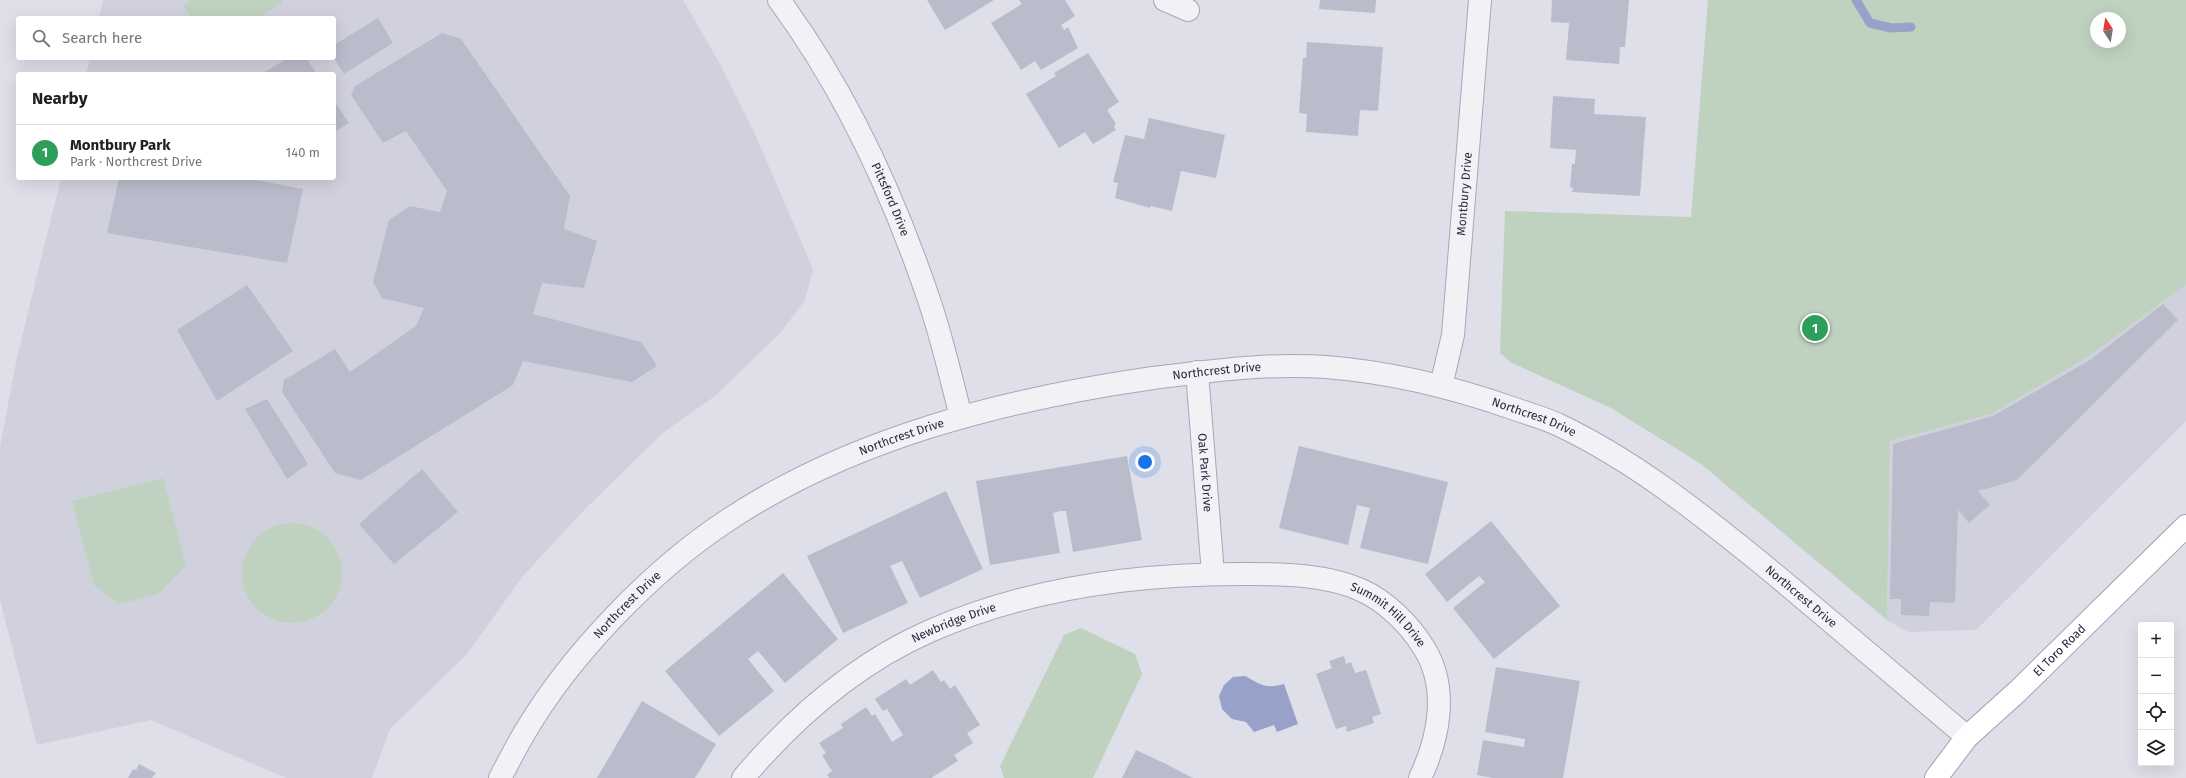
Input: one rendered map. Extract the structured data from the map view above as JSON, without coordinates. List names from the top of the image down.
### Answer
{
  "streets": {
    "main road": ["El Toro Road"],
    "street": [
      "Montbury Drive",
      "Pittsford Drive",
      "Northcrest Drive",
      "Oak Park Drive",
      "Summit Hill Drive",
      "Newbridge Drive"
    ]
  },
  "crossings": [
    ["Montbury Drive", "Northcrest Drive"],
    ["Pittsford Drive", "Northcrest Drive"],
    ["Northcrest Drive", "Oak Park Drive"],
    ["Northcrest Drive", "El Toro Road"],
    ["Oak Park Drive", "Summit Hill Drive"],
    ["Oak Park Drive", "Newbridge Drive"],
    ["Summit Hill Drive", "Newbridge Drive"]
  ],
  "north": "top",
  "page": {
    "search": "Search here",
    "heading": "Nearby",
    "list": [
      {
        "mark": "1",
        "name": "Montbury Park",
        "note": "Park · Northcrest Drive",
        "value": "140 m"
      }
    ],
    "pins": "1",
    "map_buttons": ["+", "−"]
  }
}
